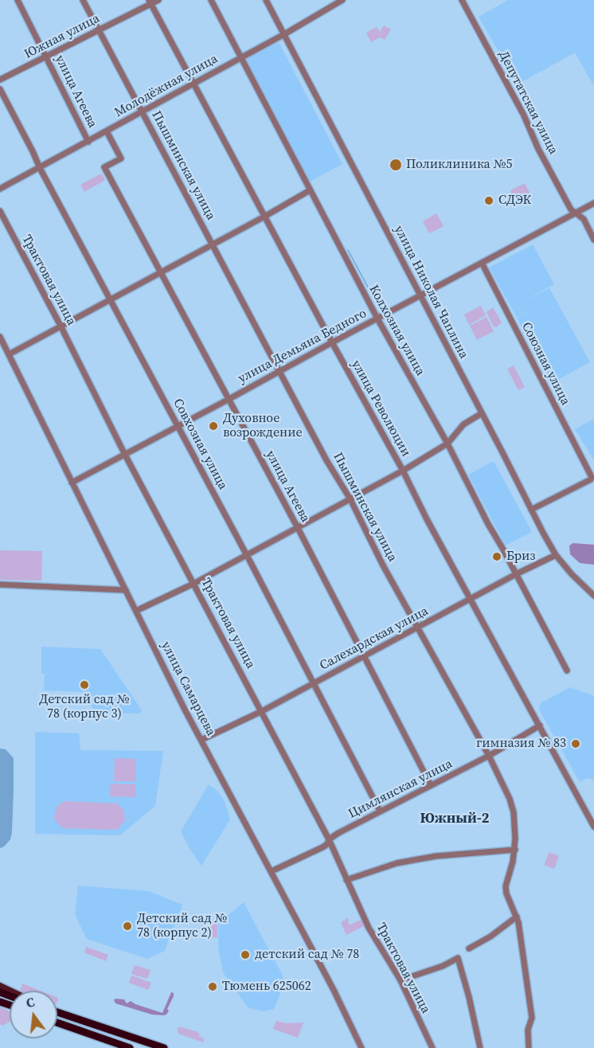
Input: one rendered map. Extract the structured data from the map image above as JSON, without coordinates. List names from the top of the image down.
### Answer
{
  "streets": {
    "street": [
      "Южная улица",
      "Молодёжная улица",
      "улица Агеева",
      "Депутатская улица",
      "Пышминская улица",
      "Трактовая улица",
      "улица Николая Чаплина",
      "Колхозная улица",
      "улица Демьяна Бедного",
      "Союзная улица",
      "улица Революции",
      "Совхозная улица",
      "Салехардская улица",
      "улица Самарцева",
      "Цимлянская улица"
    ]
  },
  "crossings": [
    ["Южная улица", "улица Агеева"],
    ["Южная улица", "Пышминская улица"],
    ["Южная улица", "улица Революции"],
    ["Молодёжная улица", "улица Агеева"],
    ["Молодёжная улица", "Пышминская улица"],
    ["Молодёжная улица", "улица Николая Чаплина"],
    ["Молодёжная улица", "Колхозная улица"],
    ["Молодёжная улица", "улица Революции"],
    ["Молодёжная улица", "Совхозная улица"],
    ["улица Агеева", "улица Демьяна Бедного"],
    ["улица Агеева", "Салехардская улица"],
    ["улица Агеева", "Цимлянская улица"],
    ["Депутатская улица", "улица Демьяна Бедного"],
    ["Пышминская улица", "улица Демьяна Бедного"],
    ["Пышминская улица", "Салехардская улица"],
    ["Пышминская улица", "Цимлянская улица"],
    ["Трактовая улица", "улица Демьяна Бедного"],
    ["Трактовая улица", "Салехардская улица"],
    ["Трактовая улица", "Цимлянская улица"],
    ["улица Николая Чаплина", "улица Демьяна Бедного"],
    ["улица Николая Чаплина", "Союзная улица"],
    ["улица Николая Чаплина", "Салехардская улица"],
    ["Колхозная улица", "улица Демьяна Бедного"],
    ["Колхозная улица", "Салехардская улица"],
    ["улица Демьяна Бедного", "Союзная улица"],
    ["улица Демьяна Бедного", "улица Революции"],
    ["улица Демьяна Бедного", "Совхозная улица"],
    ["улица Демьяна Бедного", "улица Самарцева"],
    ["улица Революции", "Салехардская улица"],
    ["улица Революции", "Цимлянская улица"],
    ["Совхозная улица", "Салехардская улица"],
    ["Совхозная улица", "Цимлянская улица"],
    ["Салехардская улица", "улица Самарцева"],
    ["улица Самарцева", "Цимлянская улица"]
  ],
  "districts": ["Южный-2"],
  "places": [
    "Поликлиника №5",
    "СДЭК",
    "Духовное возрождение",
    "Бриз",
    "Детский сад № 78 (корпус 3)",
    "гимназия № 83",
    "Детский сад № 78 (корпус 2)",
    "детский сад № 78",
    "Тюмень 625062"
  ],
  "north": "top"
}
